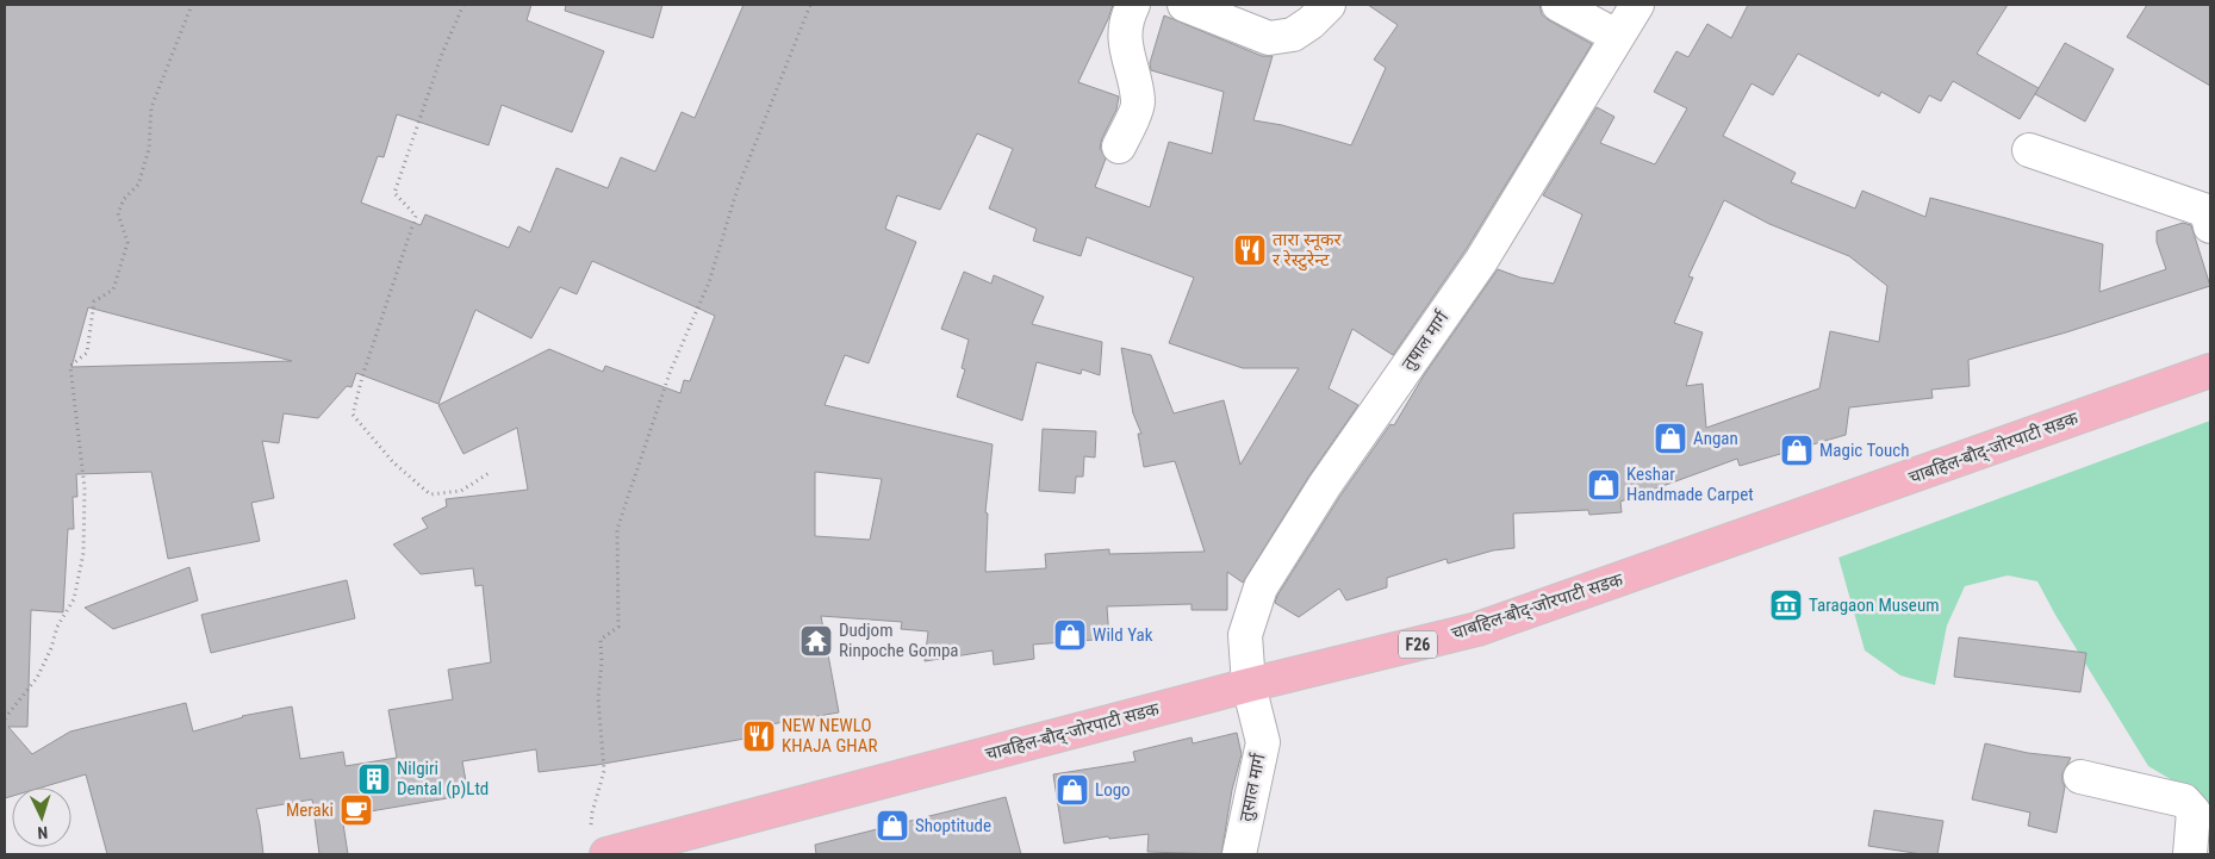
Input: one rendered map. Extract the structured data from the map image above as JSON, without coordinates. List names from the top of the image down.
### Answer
{
  "streets": {
    "main road": ["चाबहिल-बौद्-जोरपाटी सडक", "F26"],
    "street": ["तुषाल मार्ग", "तुसाल मार्ग"]
  },
  "crossings": [
    ["तुषाल मार्ग", "चाबहिल-बौद्-जोरपाटी सडक"],
    ["तुषाल मार्ग", "तुसाल मार्ग"],
    ["चाबहिल-बौद्-जोरपाटी सडक", "तुसाल मार्ग"]
  ],
  "places": {
    "restaurant": ["तारा स्नूकर र रेस्टुरेन्ट", "NEW NEWLO KHAJA GHAR"],
    "shop": [
      "Angan",
      "Magic Touch",
      "Keshar Handmade Carpet",
      "Wild Yak",
      "Logo",
      "Shoptitude"
    ],
    "museum": ["Taragaon Museum"],
    "temple": ["Dudjom Rinpoche Gompa"],
    "building": ["Nilgiri Dental (p)Ltd"],
    "cafe": ["Meraki"]
  },
  "north": "bottom"
}
